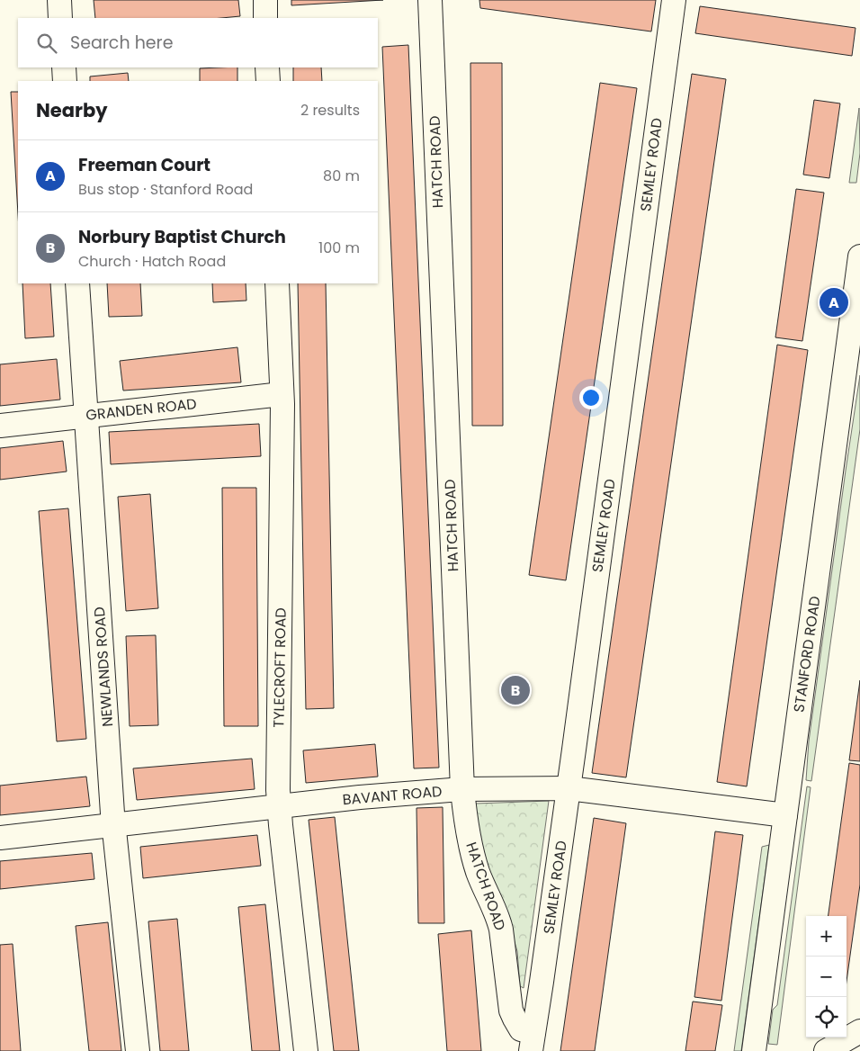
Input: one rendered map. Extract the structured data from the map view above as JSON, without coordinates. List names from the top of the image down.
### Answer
{
  "streets": {
    "street": [
      "HATCH ROAD",
      "SEMLEY ROAD",
      "GRANDEN ROAD",
      "STANFORD ROAD",
      "NEWLANDS ROAD",
      "TYLECROFT ROAD",
      "BAVANT ROAD"
    ]
  },
  "crossings": [
    ["HATCH ROAD", "SEMLEY ROAD"],
    ["HATCH ROAD", "BAVANT ROAD"],
    ["SEMLEY ROAD", "BAVANT ROAD"],
    ["GRANDEN ROAD", "NEWLANDS ROAD"],
    ["GRANDEN ROAD", "TYLECROFT ROAD"],
    ["STANFORD ROAD", "BAVANT ROAD"],
    ["NEWLANDS ROAD", "BAVANT ROAD"],
    ["TYLECROFT ROAD", "BAVANT ROAD"]
  ],
  "page": {
    "search": "Search here",
    "heading": ["Nearby", "2 results"],
    "list": [
      {
        "mark": "A",
        "name": "Freeman Court",
        "note": "Bus stop · Stanford Road",
        "value": "80 m"
      },
      {
        "mark": "B",
        "name": "Norbury Baptist Church",
        "note": "Church · Hatch Road",
        "value": "100 m"
      }
    ],
    "pins": ["A", "B"],
    "map_buttons": ["+", "−"]
  }
}
